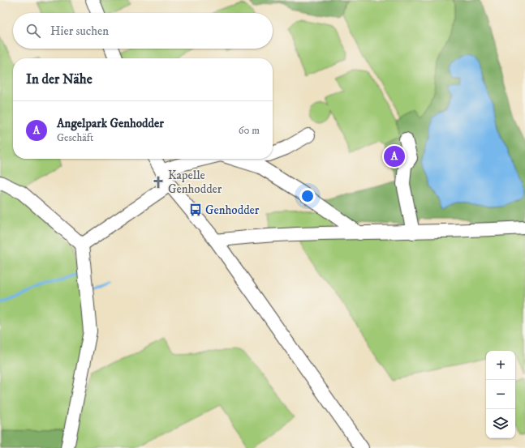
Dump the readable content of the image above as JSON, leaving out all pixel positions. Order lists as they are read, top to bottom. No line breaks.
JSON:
{"places":{"church":["Kapelle Genhodder"],"bus stop":["Genhodder"]},"page":{"search":"Hier suchen","heading":"In der Nähe","list":[{"mark":"A","name":"Angelpark Genhodder","note":"Geschäft","value":"60 m"}],"pins":"A","map_buttons":["+","−"]}}
